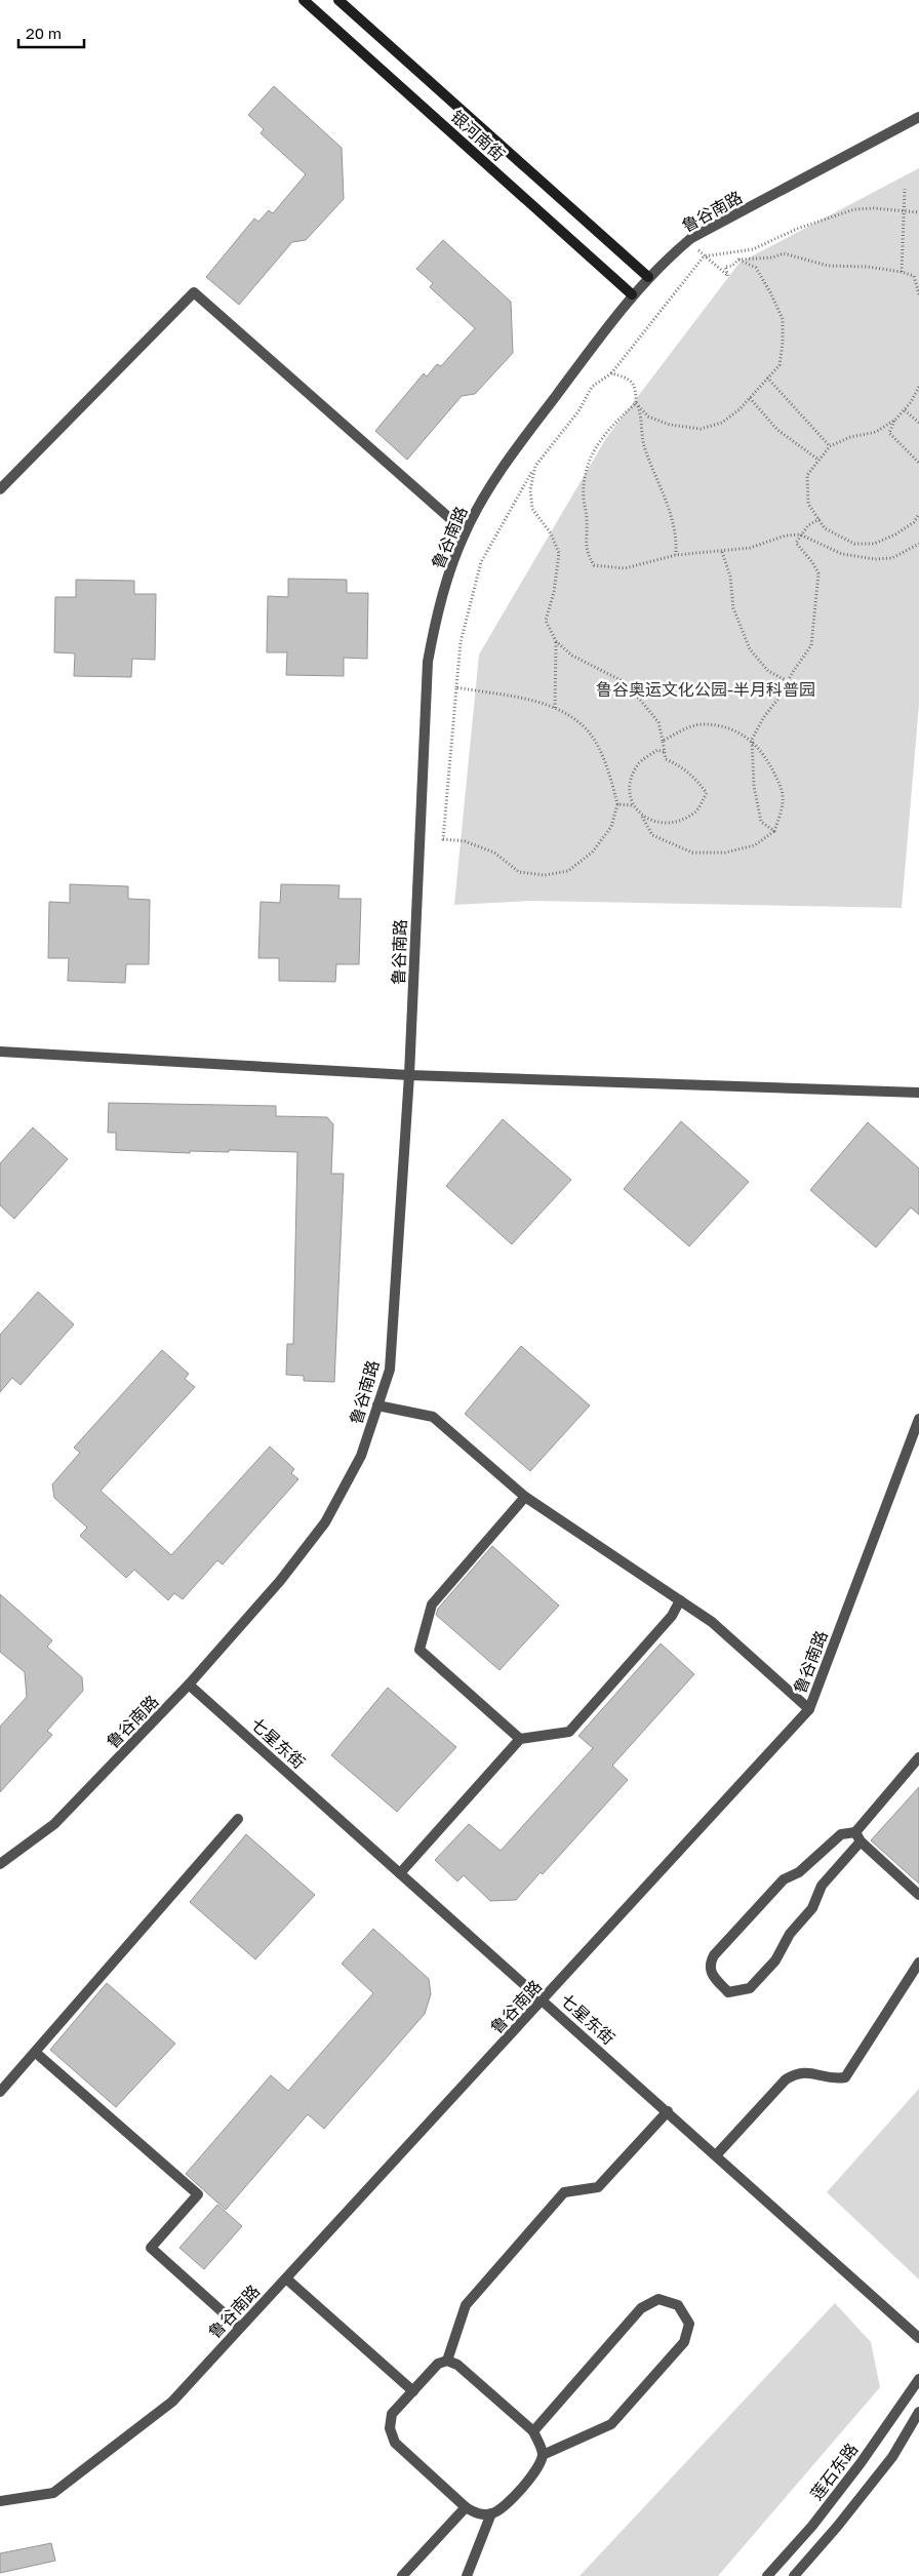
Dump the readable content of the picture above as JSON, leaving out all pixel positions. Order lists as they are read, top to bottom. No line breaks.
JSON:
{"streets":{"main road":["银河南街"],"street":["鲁谷南路","七星东街","莲石东路"]},"crossings":[["银河南街","鲁谷南路"],["鲁谷南路","七星东街"]],"parks":["鲁谷奥运文化公园-半月科普园"],"scale_bar":"20 m"}
